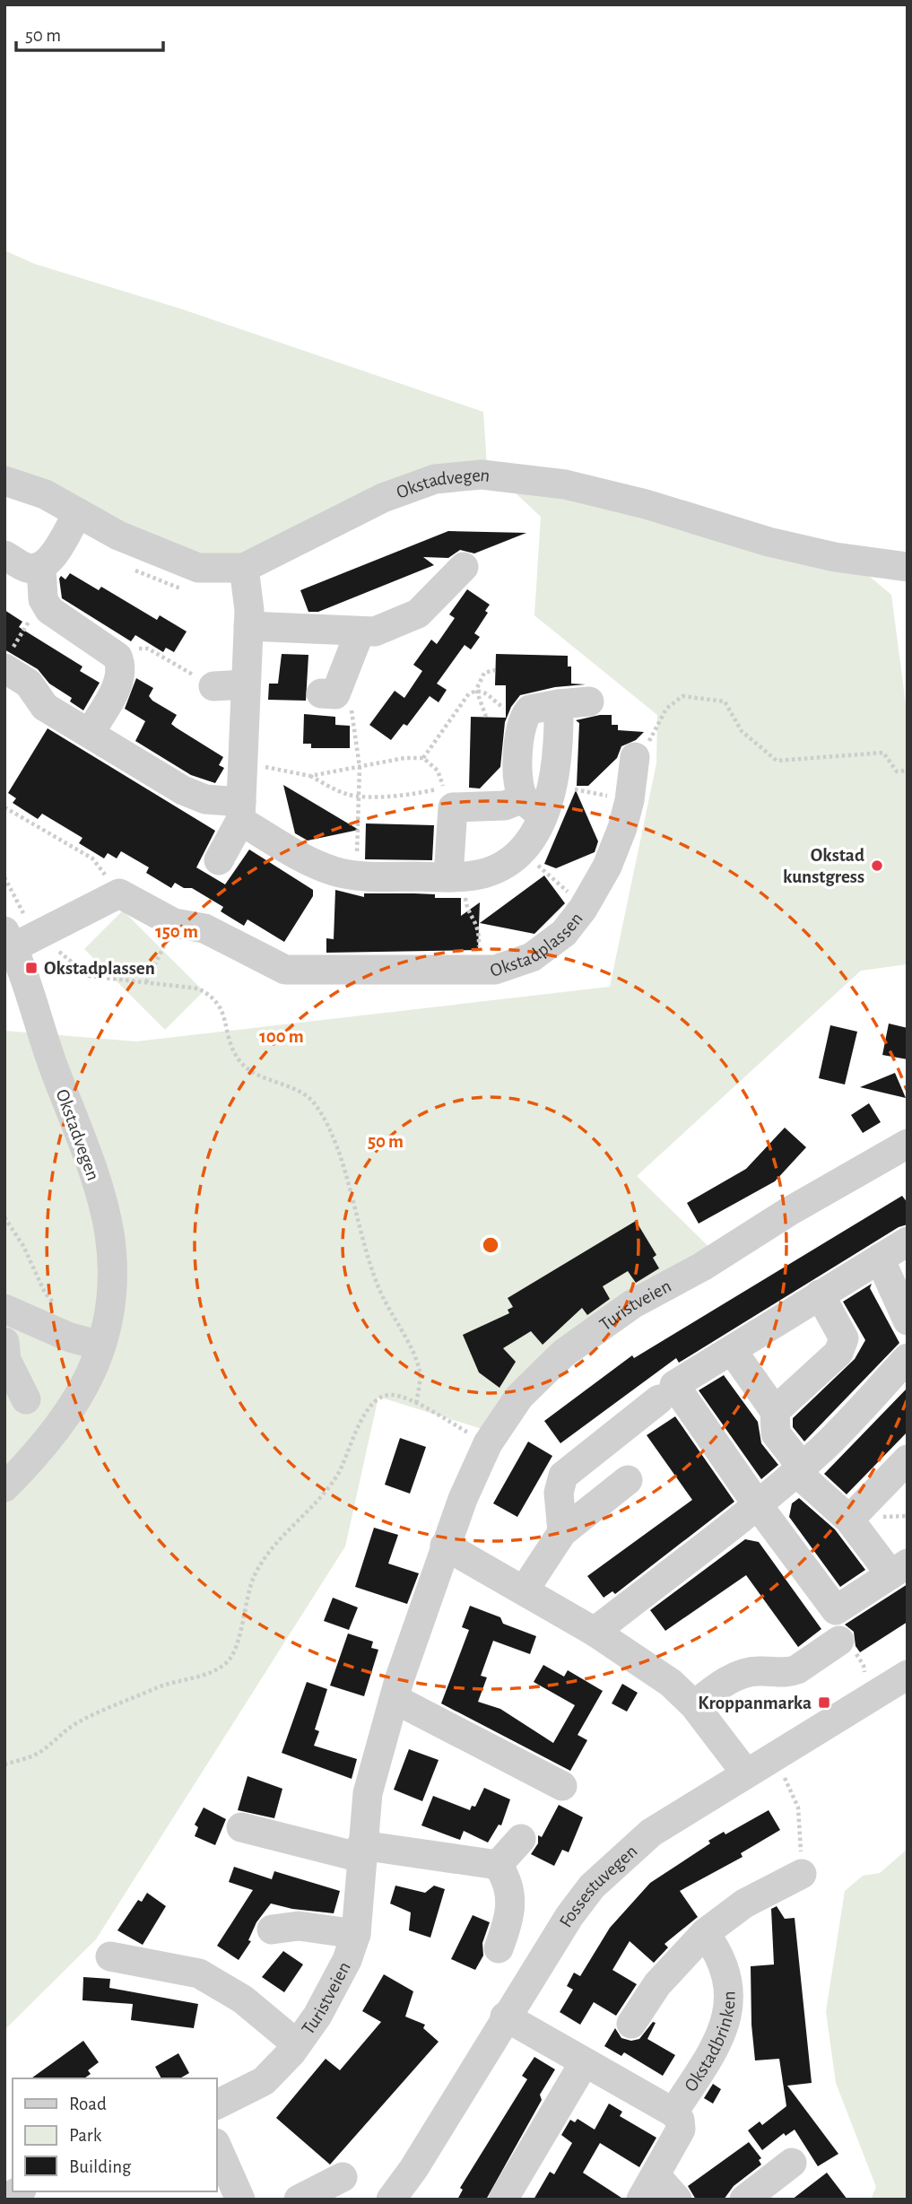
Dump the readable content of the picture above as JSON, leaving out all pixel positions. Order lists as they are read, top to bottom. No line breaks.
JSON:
{"streets":{"street":["Okstadvegen","Okstadplassen","Turistveien","Fossestuvegen","Okstadbrinken"]},"crossings":[["Fossestuvegen","Okstadbrinken"]],"places":{"other":["Okstad kunstgress"],"transit":["Okstadplassen","Kroppanmarka"]},"legend":["Road","Park","Building"],"scale_bar":"50 m","rings":["150 m","100 m","50 m"]}
